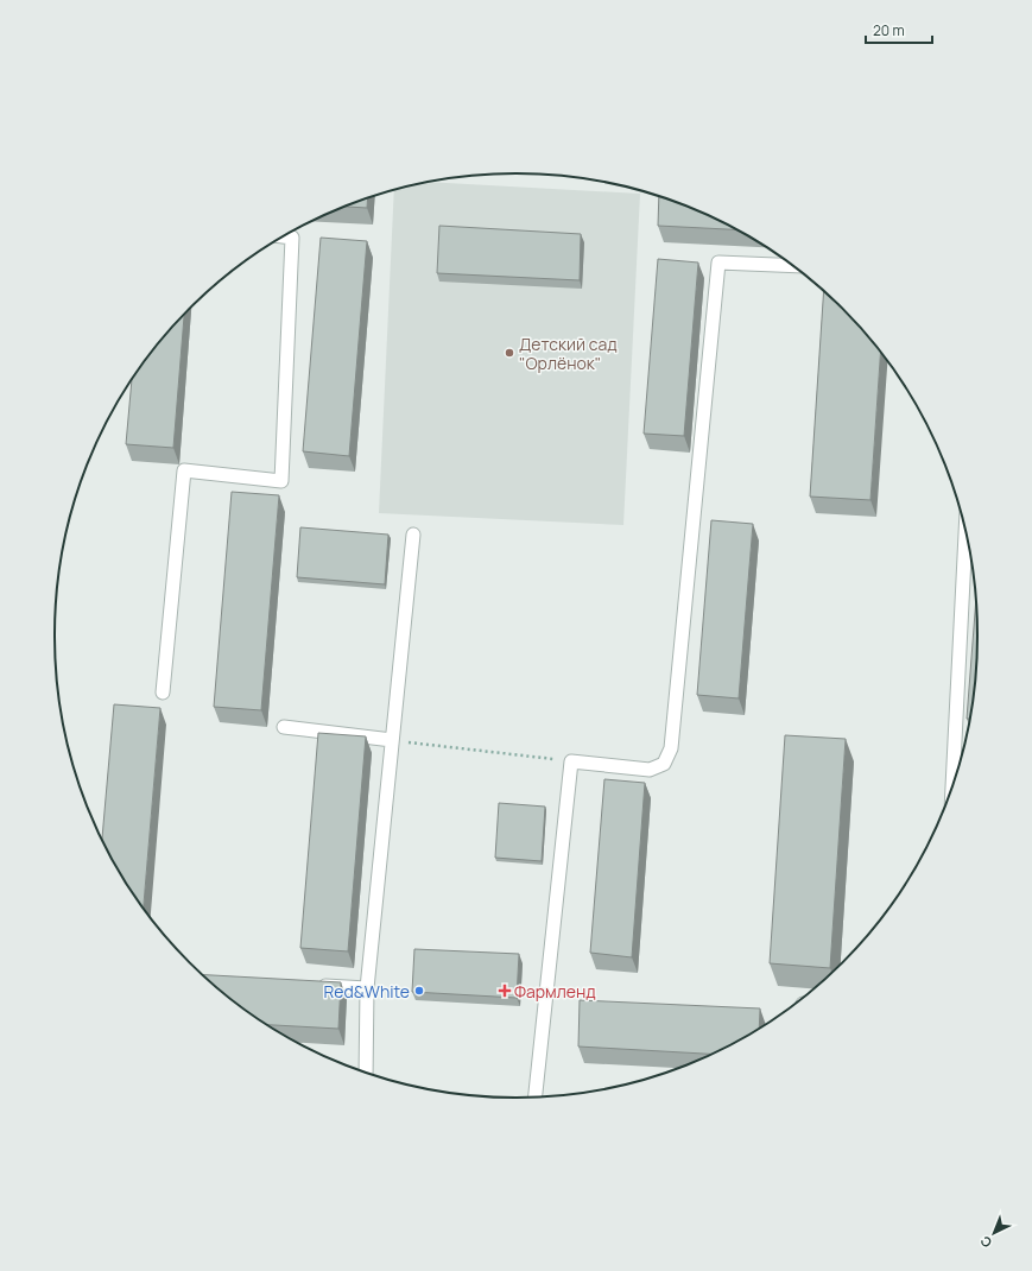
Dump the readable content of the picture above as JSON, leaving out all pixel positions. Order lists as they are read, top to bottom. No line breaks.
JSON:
{"places":{"other":["Детский сад \"Орлёнок\"","Red&White"],"health":["Фармленд"]},"scale_bar":"20 m","north":"bottom left"}
